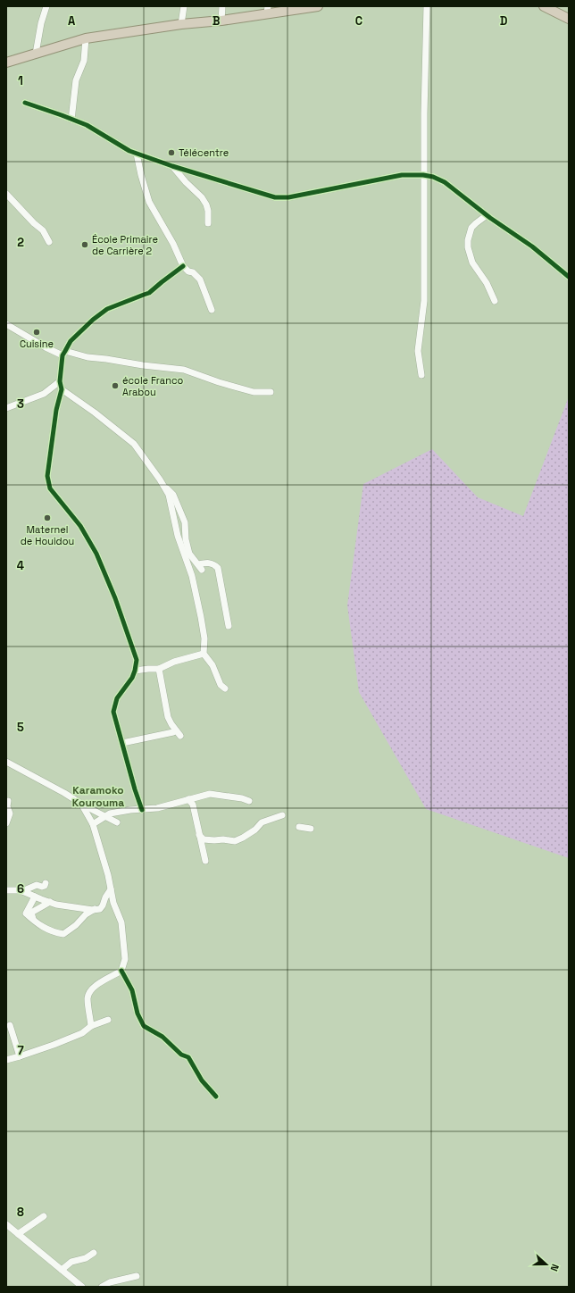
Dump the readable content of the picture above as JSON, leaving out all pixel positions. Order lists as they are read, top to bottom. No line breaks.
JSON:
{"districts":["Karamoko Kourouma"],"places":["Télécentre","École Primaire de Carrière 2","Cuisine","école Franco Arabou","Maternel de Houidou"],"north":"right","grid":{"columns":["A","B","C","D"],"rows":["1","2","3","4","5","6","7","8"]}}
